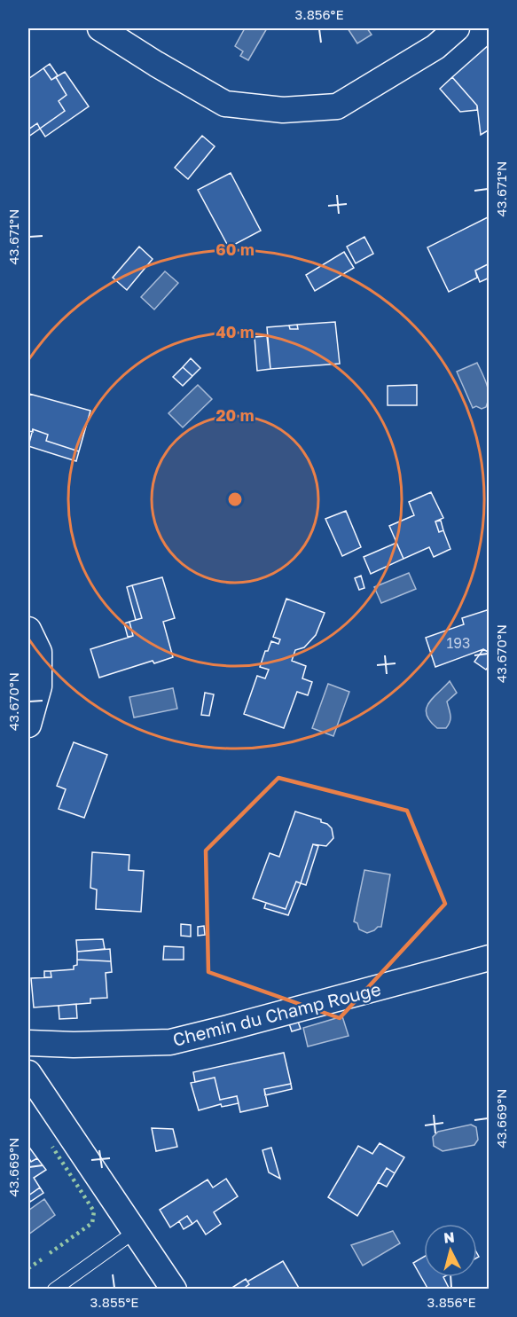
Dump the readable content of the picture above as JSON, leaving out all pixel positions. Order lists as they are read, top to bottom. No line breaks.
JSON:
{"streets":{"street":["Chemin du Champ Rouge"]},"house_numbers":["193"],"north":"top","coordinates":["3.856°E","43.671°N","43.670°N","43.669°N","3.855°E"],"rings":["60 m","40 m","20 m"]}
